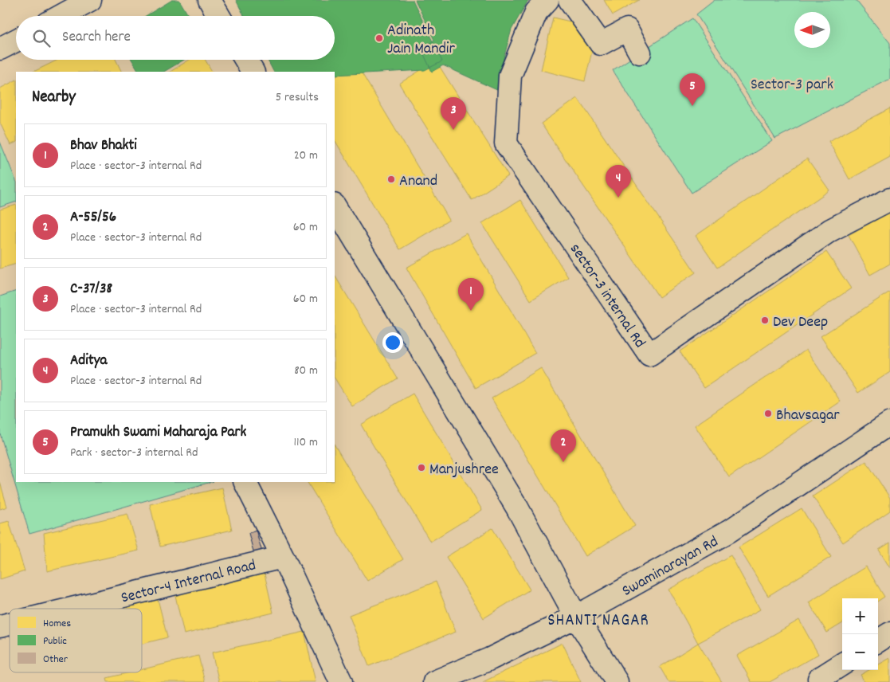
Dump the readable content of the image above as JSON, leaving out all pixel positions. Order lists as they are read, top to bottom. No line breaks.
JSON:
{"streets":{"street":["sector-3 internal Rd","Swaminarayan Rd","Sector-4 Internal Road"]},"districts":["SHANTI NAGAR"],"parks":["Sector-3 park"],"places":["Adinath Jain Mandir","Anand","Dev Deep","Bhavsagar","Manjushree"],"legend":["Homes","Public","Other"],"north":"left","page":{"search":"Search here","heading":["Nearby","5 results"],"pins":["5","3","4","1","2"],"list":[{"mark":"1","name":"Bhav Bhakti","note":"Place · sector-3 internal Rd","value":"20 m"},{"mark":"2","name":"A-55/56","note":"Place · sector-3 internal Rd","value":"60 m"},{"mark":"3","name":"C-37/38","note":"Place · sector-3 internal Rd","value":"60 m"},{"mark":"4","name":"Aditya","note":"Place · sector-3 internal Rd","value":"80 m"},{"mark":"5","name":"Pramukh Swami Maharaja Park","note":"Park · sector-3 internal Rd","value":"110 m"}],"map_buttons":["+","−"]}}
